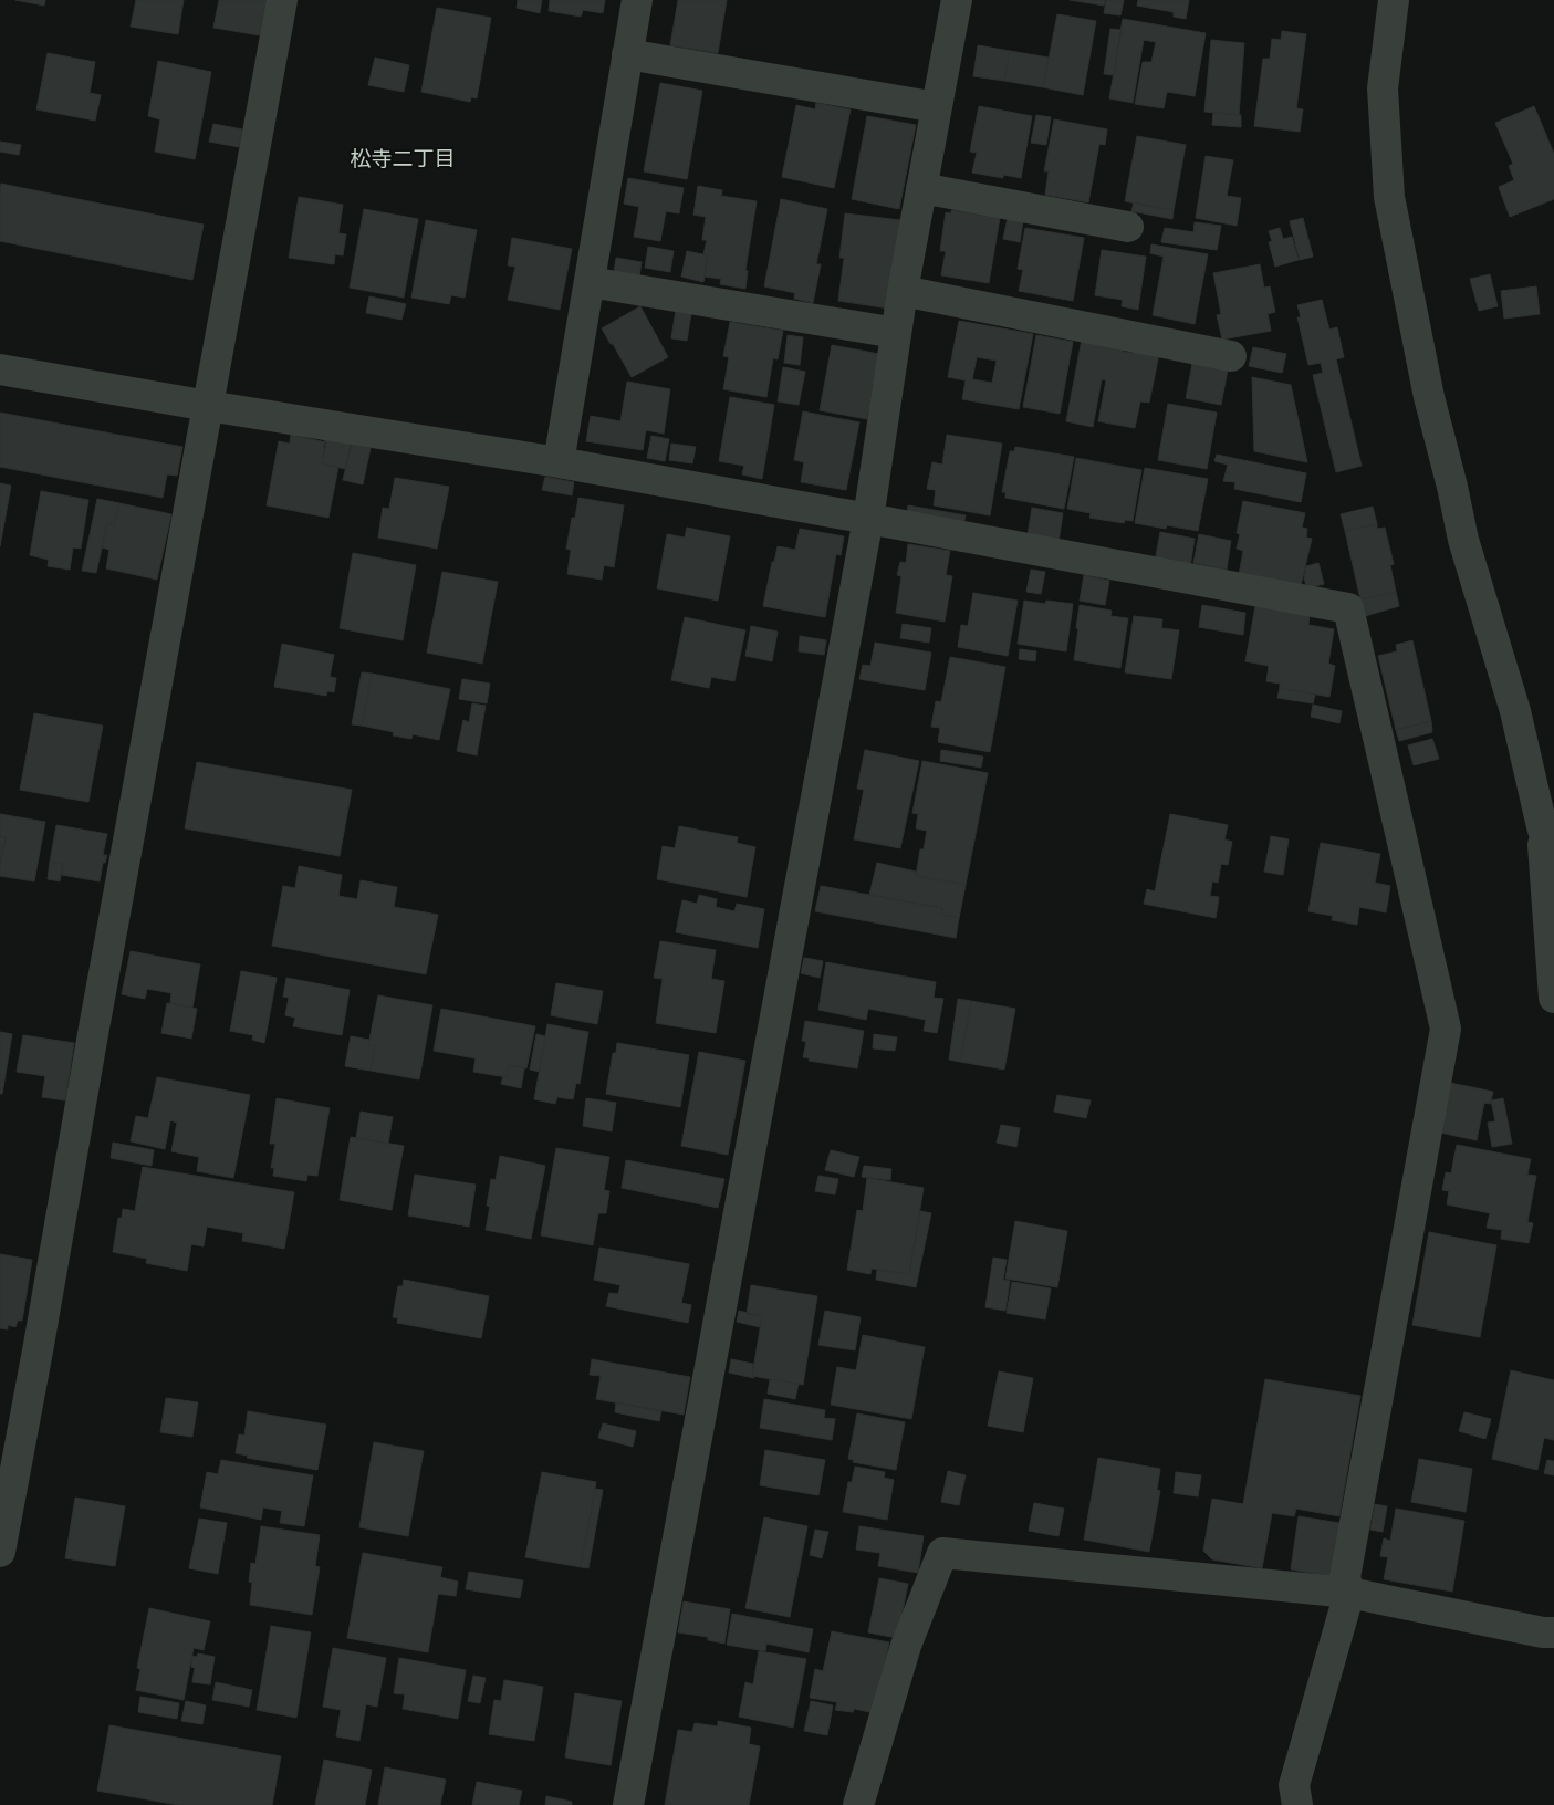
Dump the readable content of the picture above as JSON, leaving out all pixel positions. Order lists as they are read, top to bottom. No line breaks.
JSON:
{"districts":["松寺二丁目"]}
